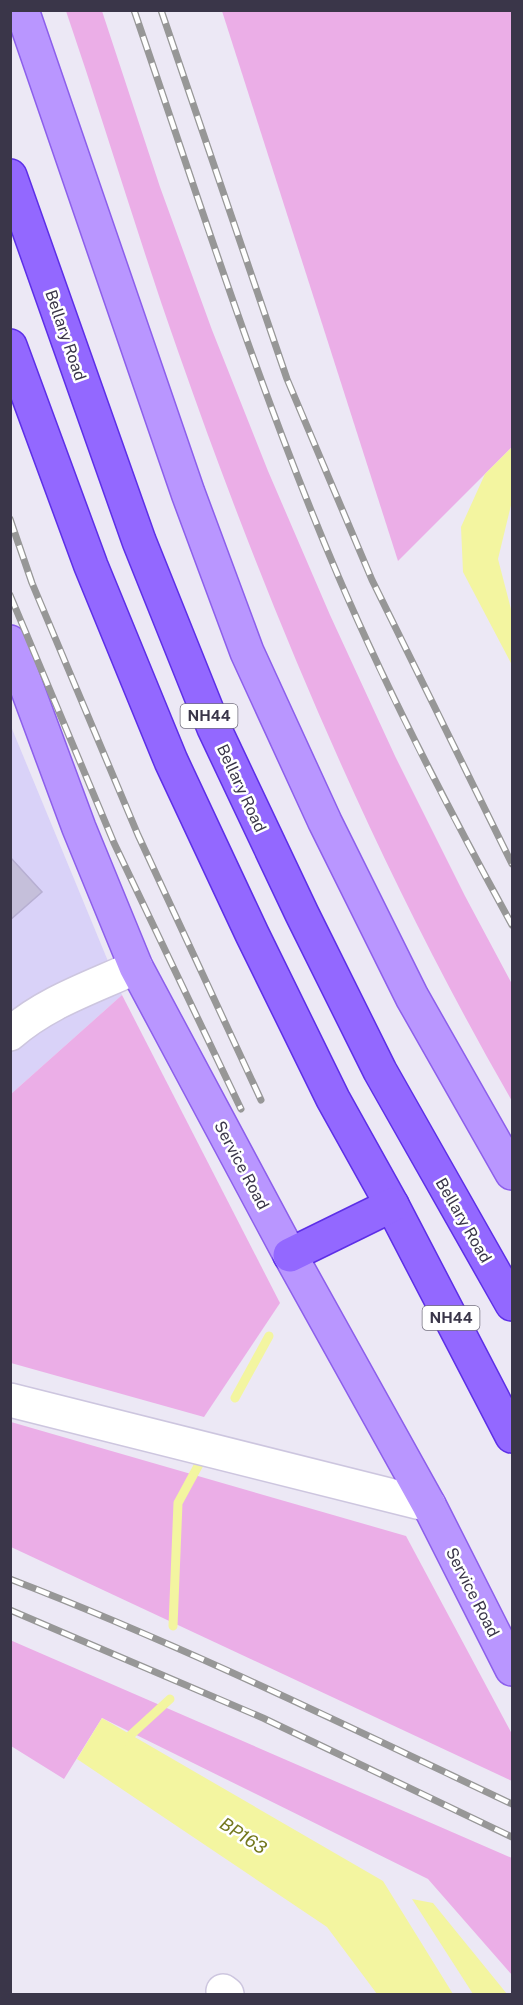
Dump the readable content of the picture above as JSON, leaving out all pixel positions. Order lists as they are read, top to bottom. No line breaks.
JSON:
{"streets":{"highway":["Bellary Road","NH44"],"main road":["Service Road"]},"water":["BP163"]}
